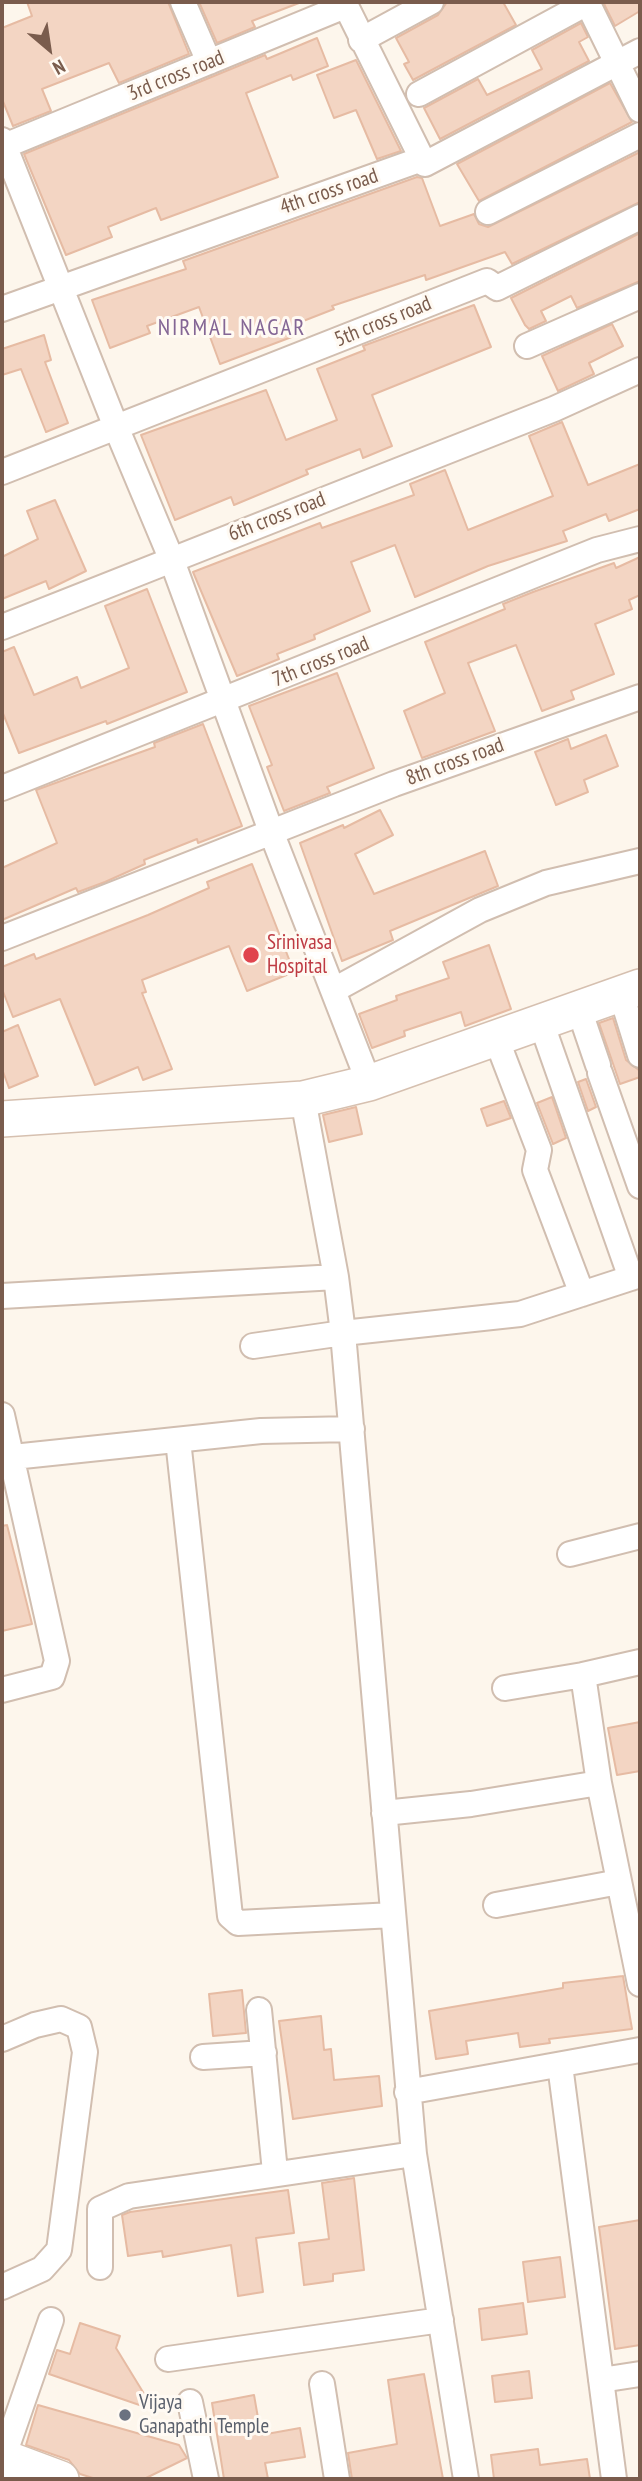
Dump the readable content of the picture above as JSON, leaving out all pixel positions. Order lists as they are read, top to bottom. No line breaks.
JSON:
{"streets":{"street":["3rd cross road","4th cross road","5th cross road","6th cross road","7th cross road","8th cross road"]},"districts":["NIRMAL NAGAR"],"places":["Srinivasa Hospital","Vijaya Ganapathi Temple"],"north":"bottom right"}
